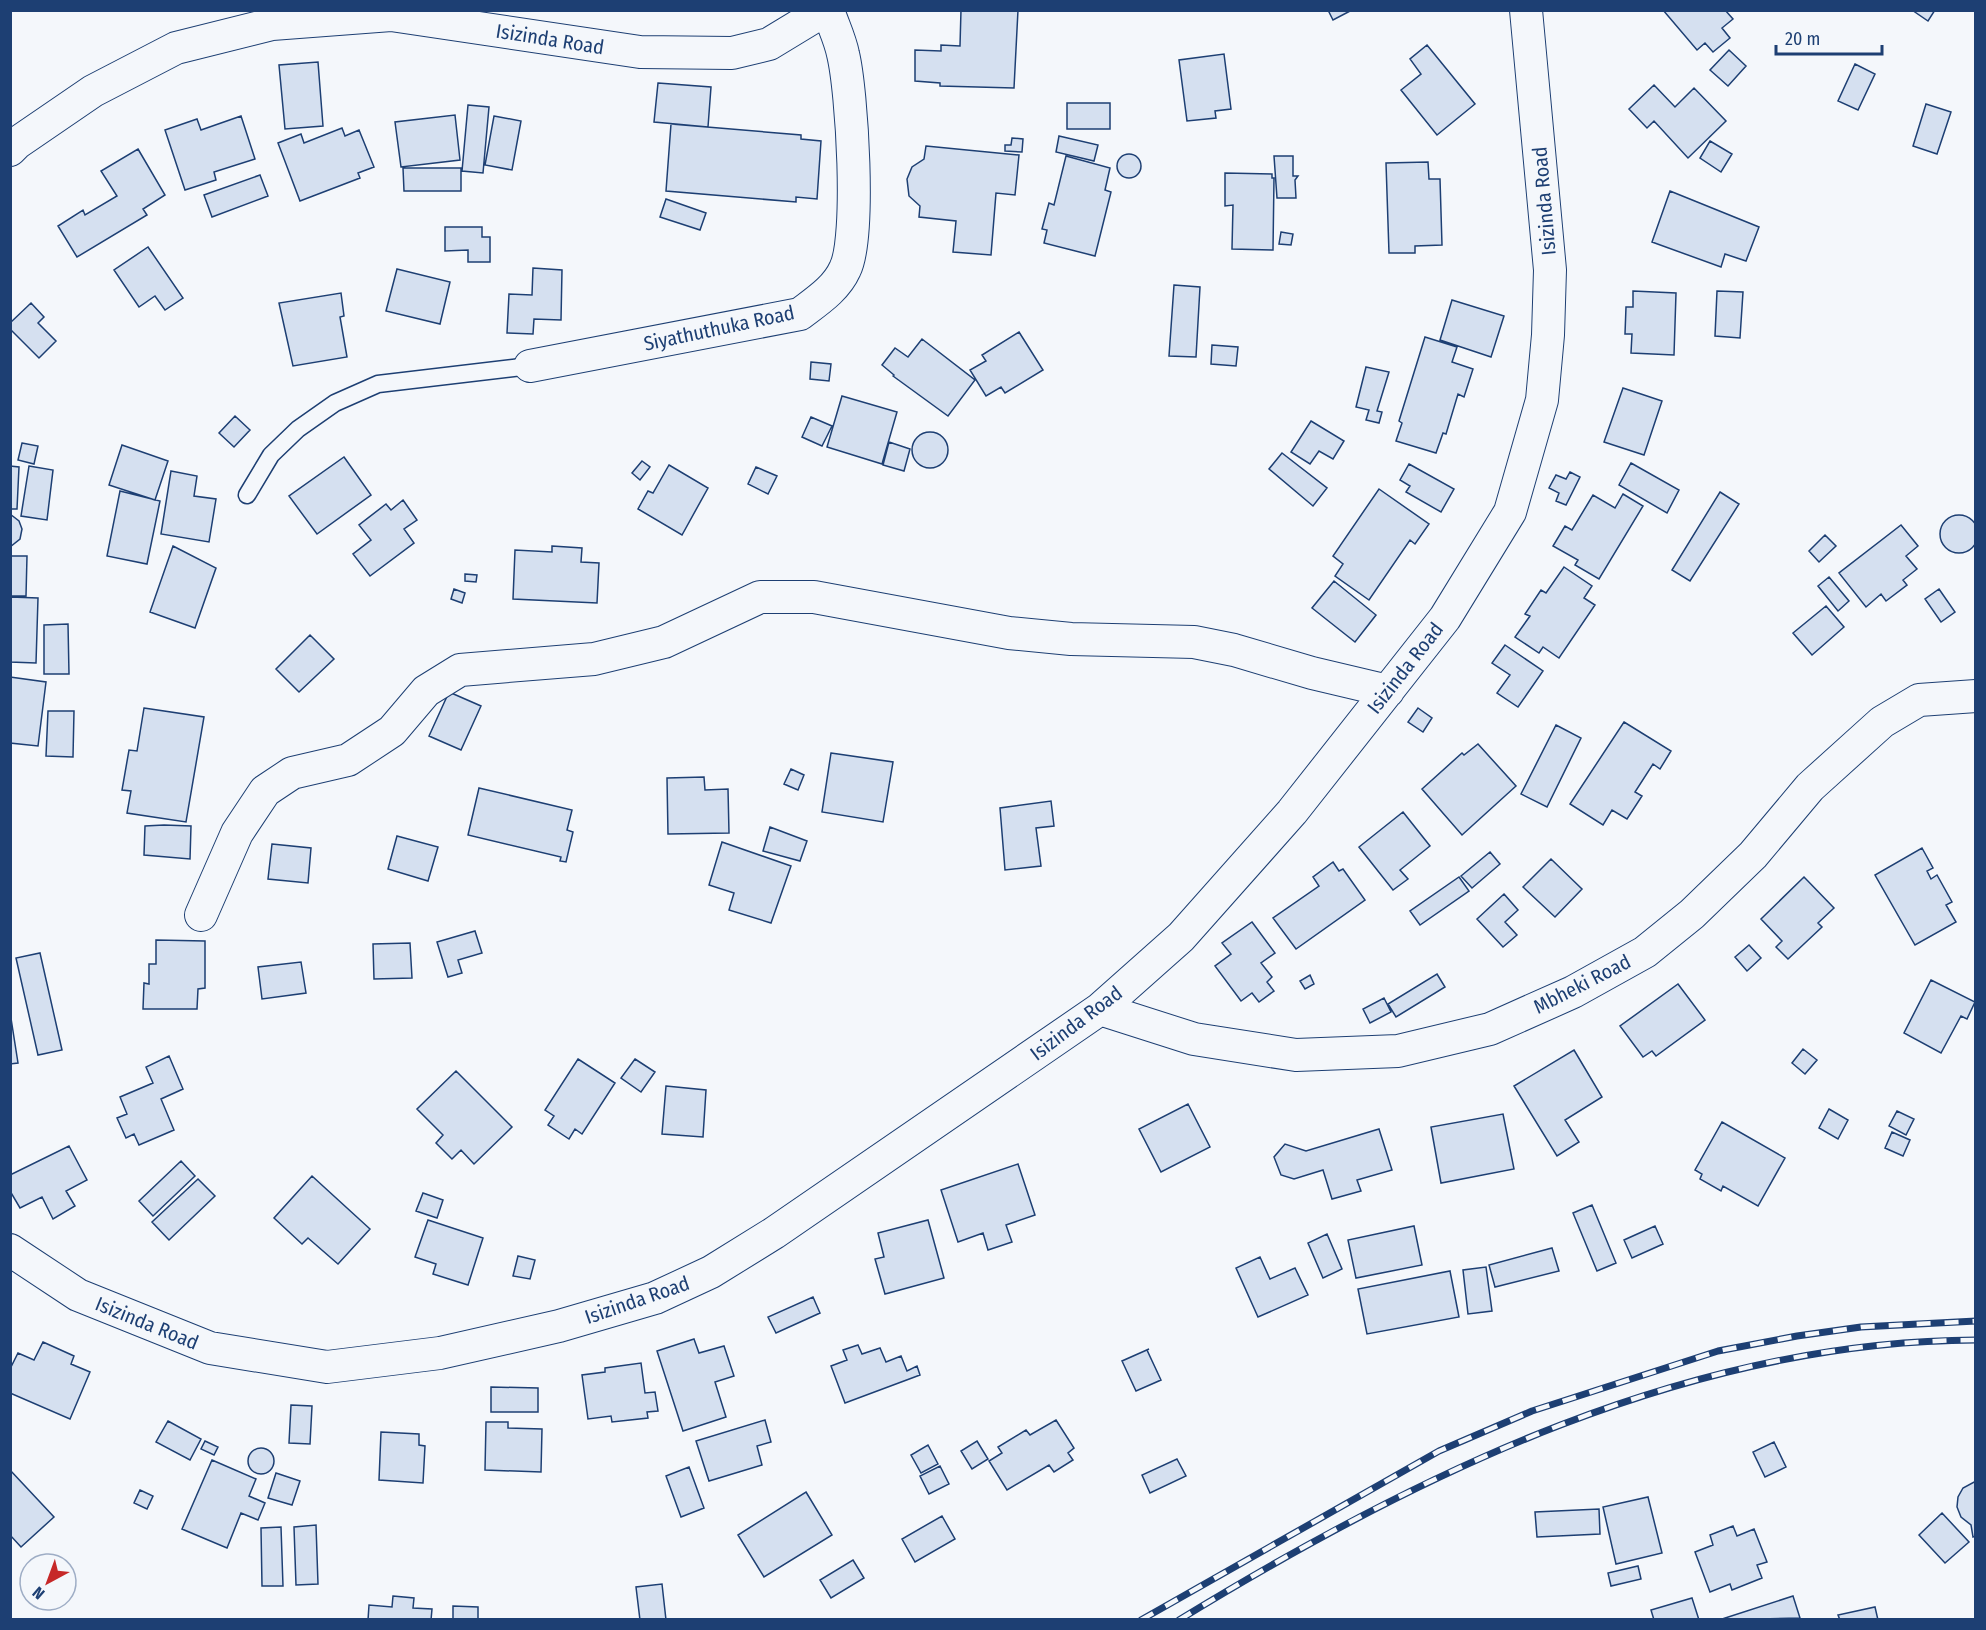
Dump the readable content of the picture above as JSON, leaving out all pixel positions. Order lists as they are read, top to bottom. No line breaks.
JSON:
{"streets":{"street":["Isizinda Road","Siyathuthuka Road","Mbheki Road"]},"crossings":[["Isizinda Road","Siyathuthuka Road"],["Isizinda Road","Mbheki Road"]],"scale_bar":"20 m","north":"bottom left"}
